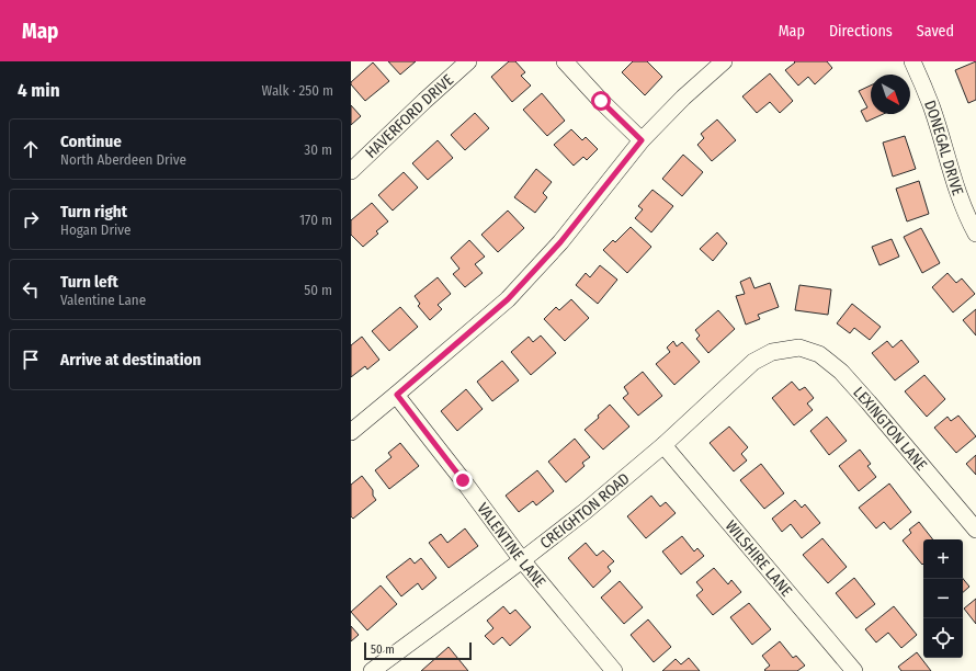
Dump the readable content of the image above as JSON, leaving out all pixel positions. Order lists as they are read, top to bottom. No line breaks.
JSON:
{"streets":{"street":["HAVERFORD DRIVE","DONEGAL DRIVE","LEXINGTON LANE","CREIGHTON ROAD","VALENTINE LANE","WILSHIRE LANE"]},"crossings":[["LEXINGTON LANE","CREIGHTON ROAD"],["CREIGHTON ROAD","VALENTINE LANE"],["CREIGHTON ROAD","WILSHIRE LANE"]],"scale_bar":"50 m","north":"bottom right","page":{"header":"Map","nav":["Map","Directions","Saved"],"heading":["4 min","Walk · 250 m"],"list":[["Continue","North Aberdeen Drive","30 m"],["Turn right","Hogan Drive","170 m"],["Turn left","Valentine Lane","50 m"],"Arrive at destination"],"map_buttons":["+","−"],"scale":"50 m"}}
